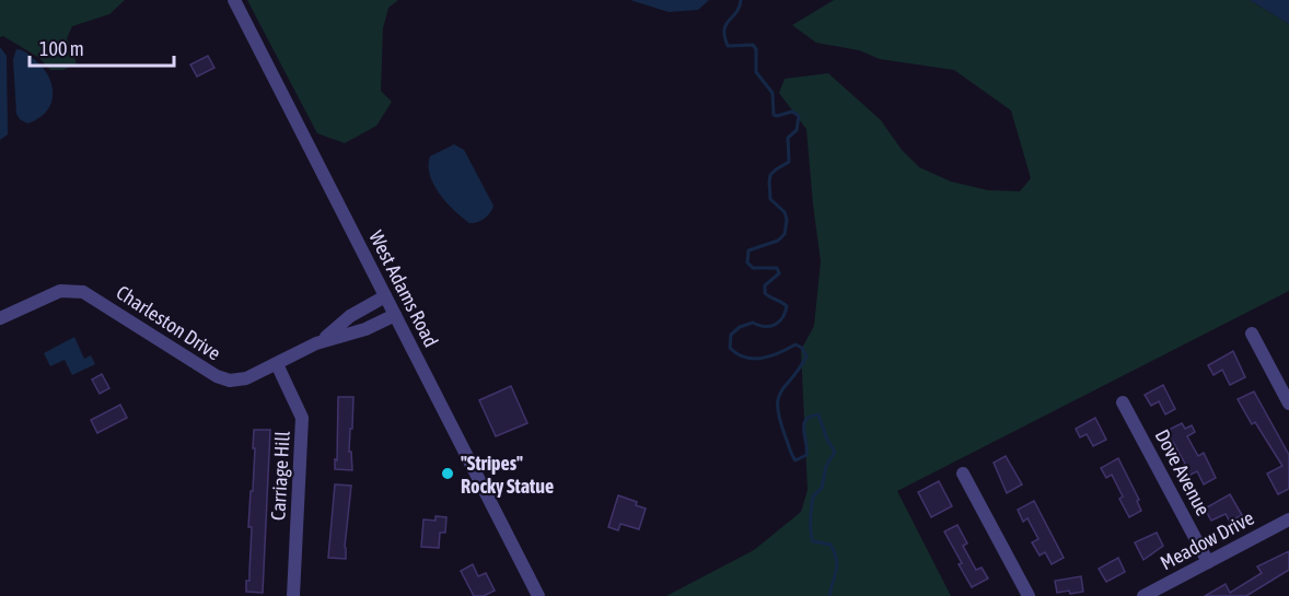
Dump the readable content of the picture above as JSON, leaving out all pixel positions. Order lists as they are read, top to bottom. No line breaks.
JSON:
{"streets":{"street":["West Adams Road","Charleston Drive","Dove Avenue","Carriage Hill","Meadow Drive"]},"crossings":[["West Adams Road","Charleston Drive"],["Charleston Drive","Carriage Hill"],["Dove Avenue","Meadow Drive"]],"places":["\"Stripes\" Rocky Statue"],"scale_bar":"100 m"}
